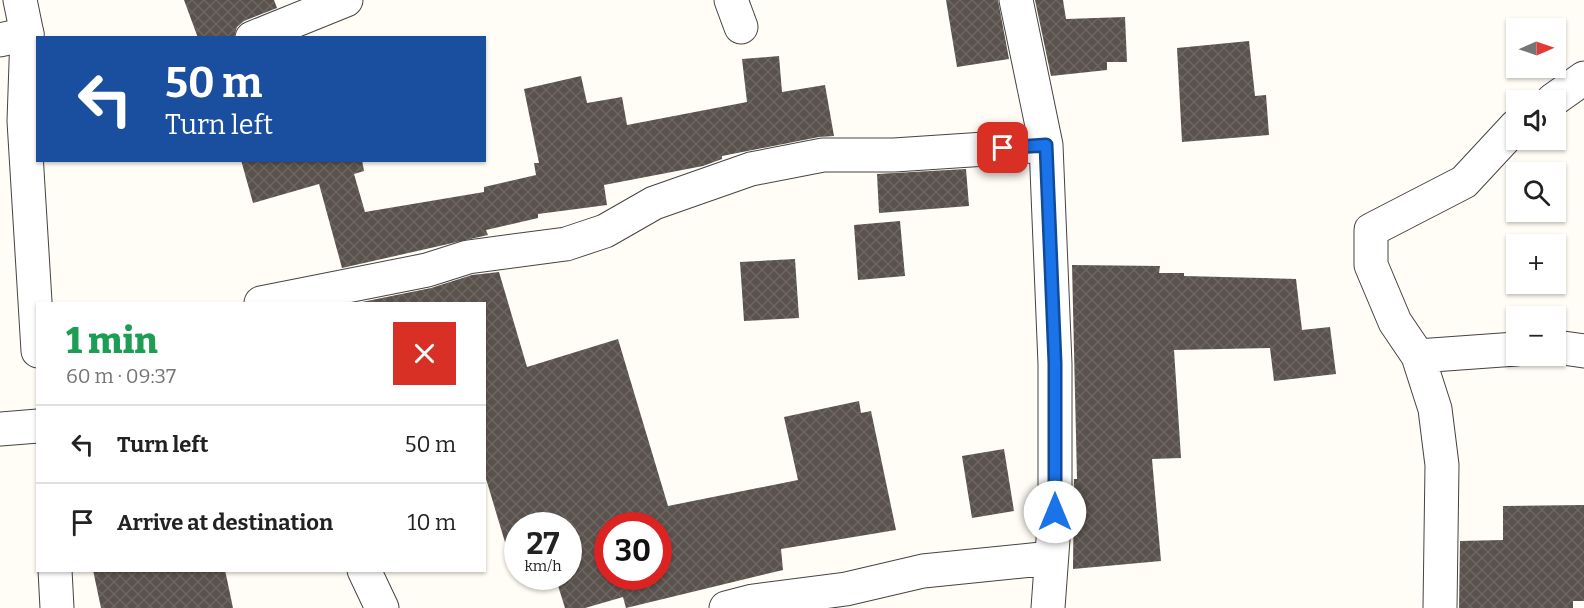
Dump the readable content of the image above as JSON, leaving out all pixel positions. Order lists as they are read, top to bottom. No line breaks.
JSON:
{"north":"right","page":{"map_buttons":["+","−"],"turn":["50 m","Turn left"],"heading":["1 min","60 m · 09:37"],"list":[{"name":"Turn left","value":"50 m"},{"name":"Arrive at destination","value":"10 m"}],"speed":"27 km/h","limit":"30"}}
